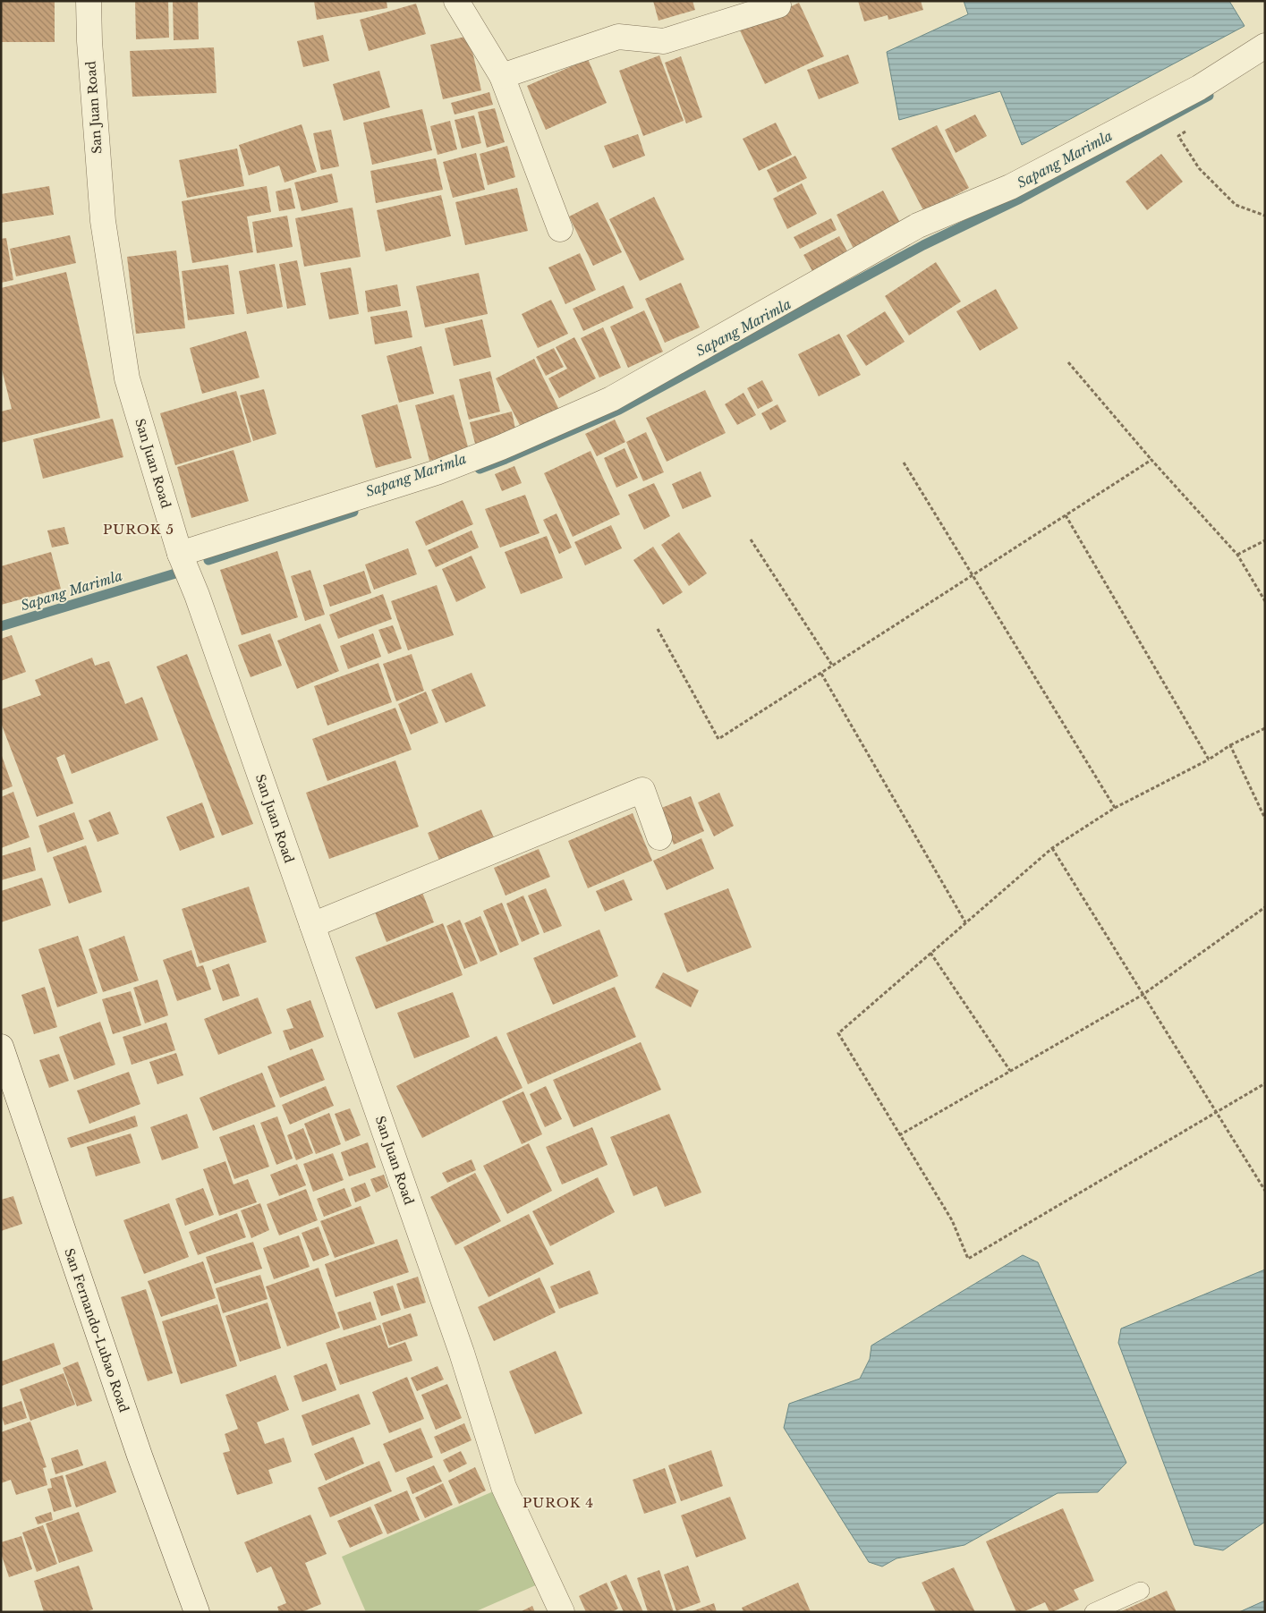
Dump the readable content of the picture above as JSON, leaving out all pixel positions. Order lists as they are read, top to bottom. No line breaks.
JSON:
{"streets":{"street":["San Juan Road","San Fernando-Lubao Road"]},"districts":["PUROK 5","PUROK 4"],"water":["Sapang Marimla"]}
